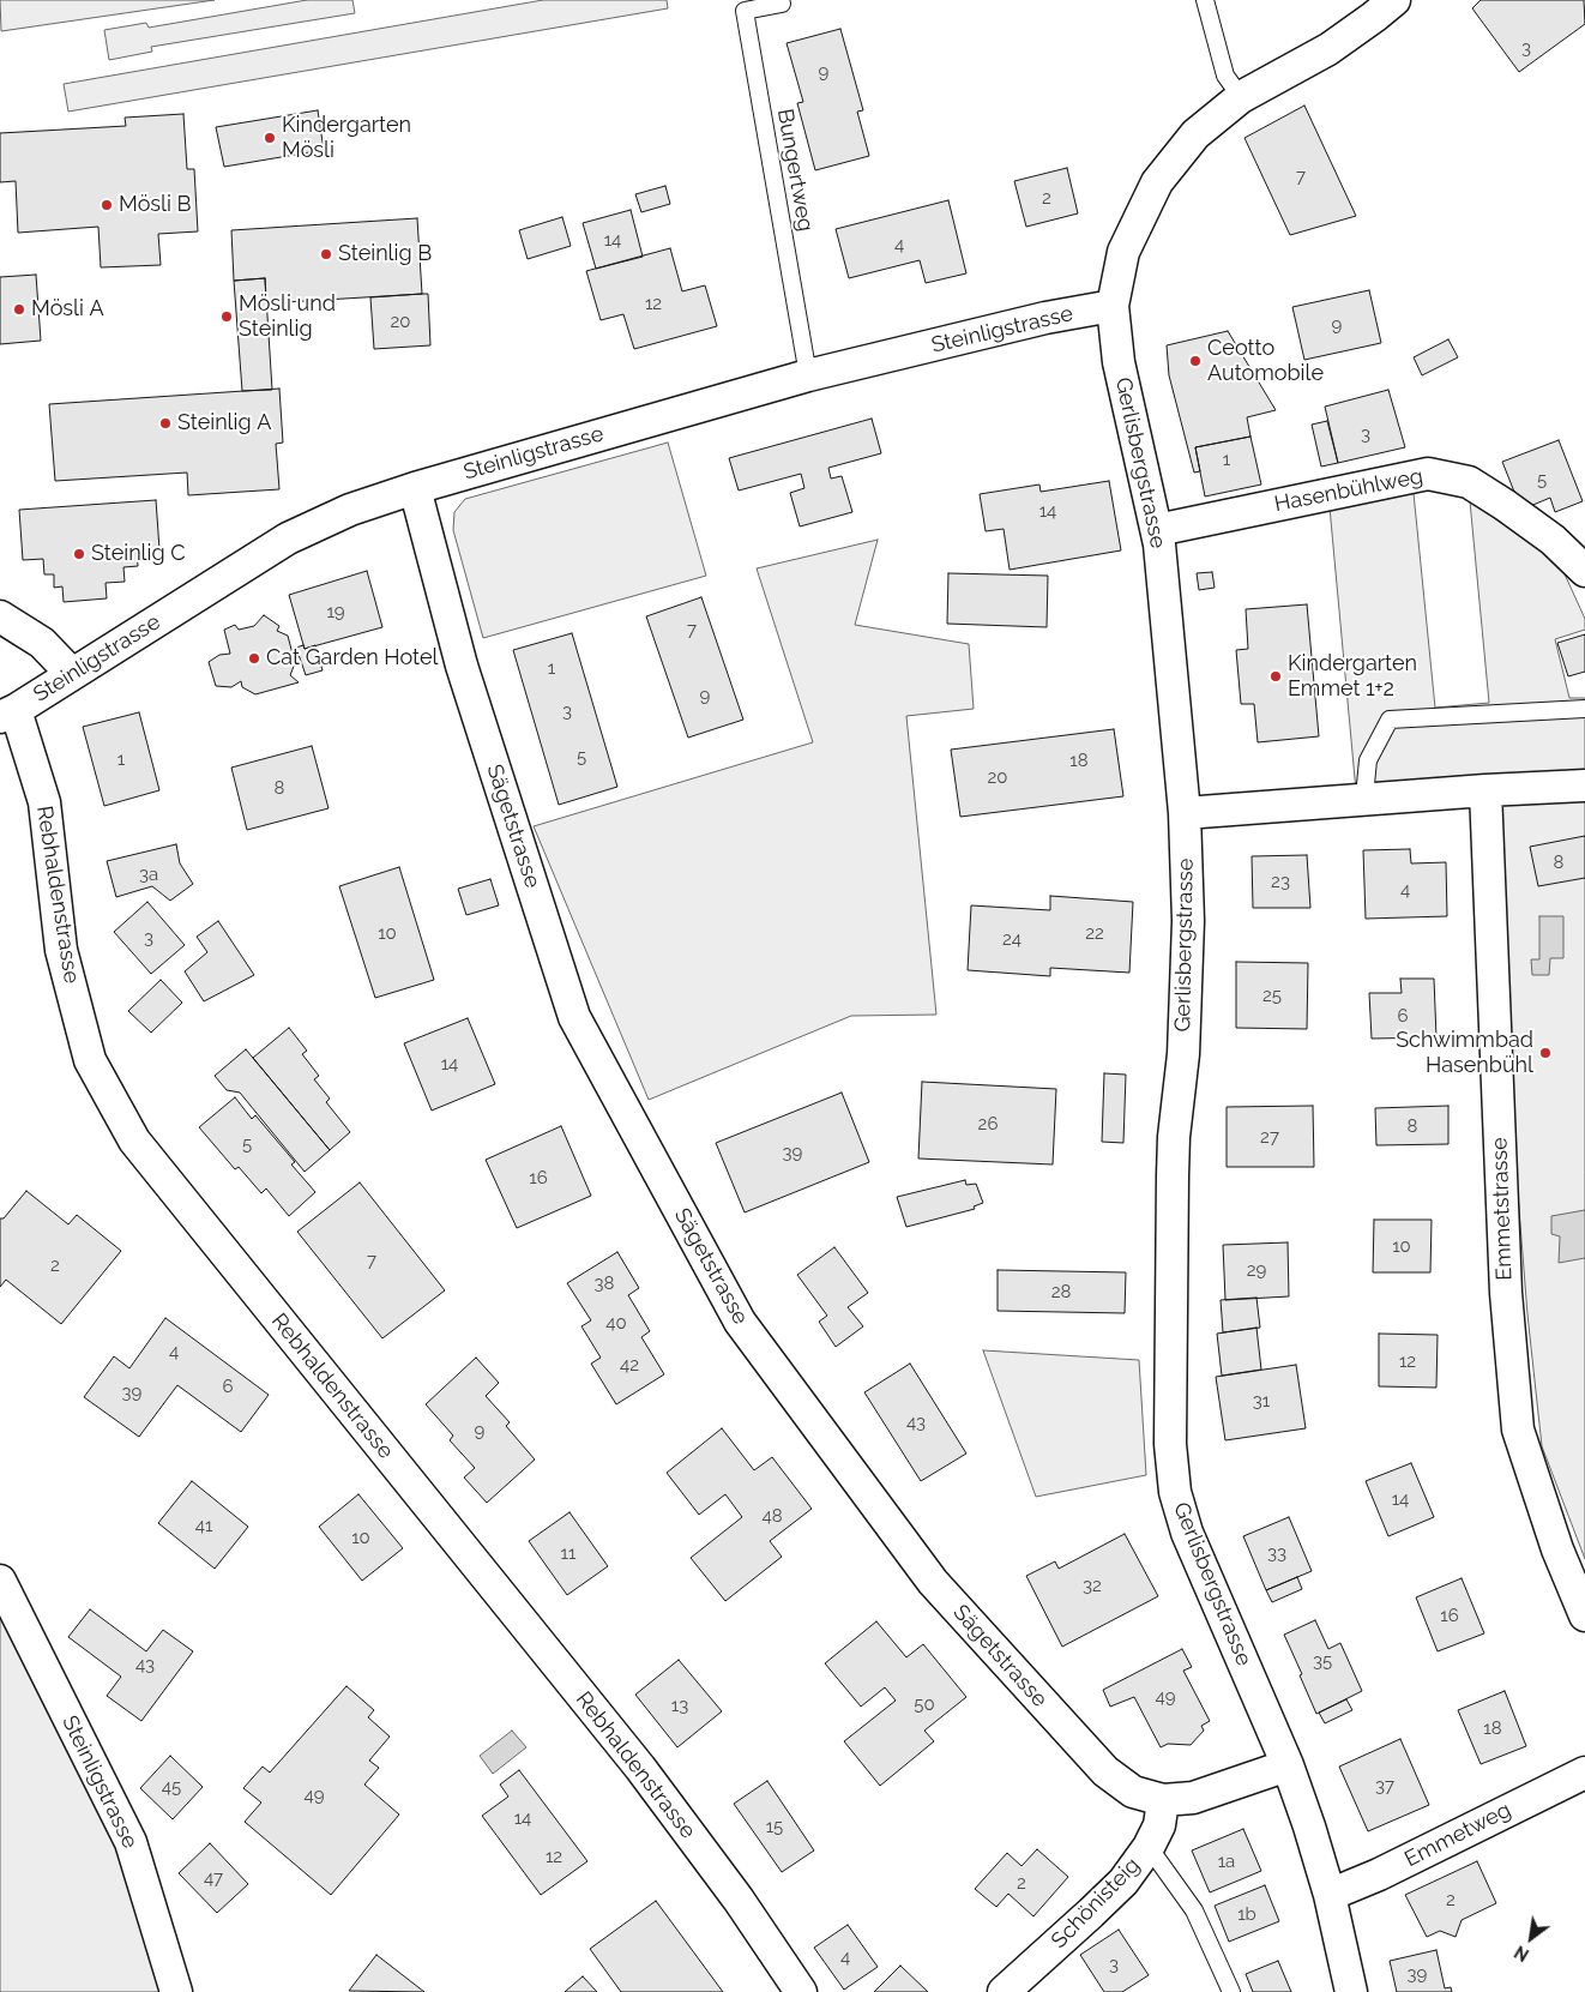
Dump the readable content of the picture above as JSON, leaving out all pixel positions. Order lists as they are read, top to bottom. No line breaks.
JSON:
{"streets":{"street":["Steinligstrasse","Gerlisbergstrasse","Hasenbühlweg","Sägetstrasse","Rebhaldenstrasse","Emmetstrasse","Emmetweg","Schönisteig"],"lane":["Bungertweg"]},"crossings":[["Bungertweg","Steinligstrasse"],["Steinligstrasse","Gerlisbergstrasse"],["Steinligstrasse","Sägetstrasse"],["Steinligstrasse","Rebhaldenstrasse"],["Gerlisbergstrasse","Hasenbühlweg"],["Gerlisbergstrasse","Sägetstrasse"],["Gerlisbergstrasse","Emmetweg"],["Sägetstrasse","Schönisteig"]],"places":["Kindergarten Mösli","Mösli B","Steinlig B","Mösli A","Mösli und Steinlig","Ceotto Automobile","Steinlig A","Steinlig C","Cat Garden Hotel","Kindergarten Emmet 1+2","Schwimmbad Hasenbühl"],"house_numbers":["3","9","7","2","14","4","12","20","9","3","1","5","14","19","7","1","9","3","5","1","18","20","8","8","3a","23","4","10","22","3","24","25","6","14","26","8","27","5","39","16","10","7","2","29","38","28","40","4","12","42","6","39","31","43","9","14","48","41","10","11","33","32","16","35","43","49","50","13","18","37","45","49","14","15","12","1a","47","2","2","1b","4","3","39"],"north":"bottom left"}
